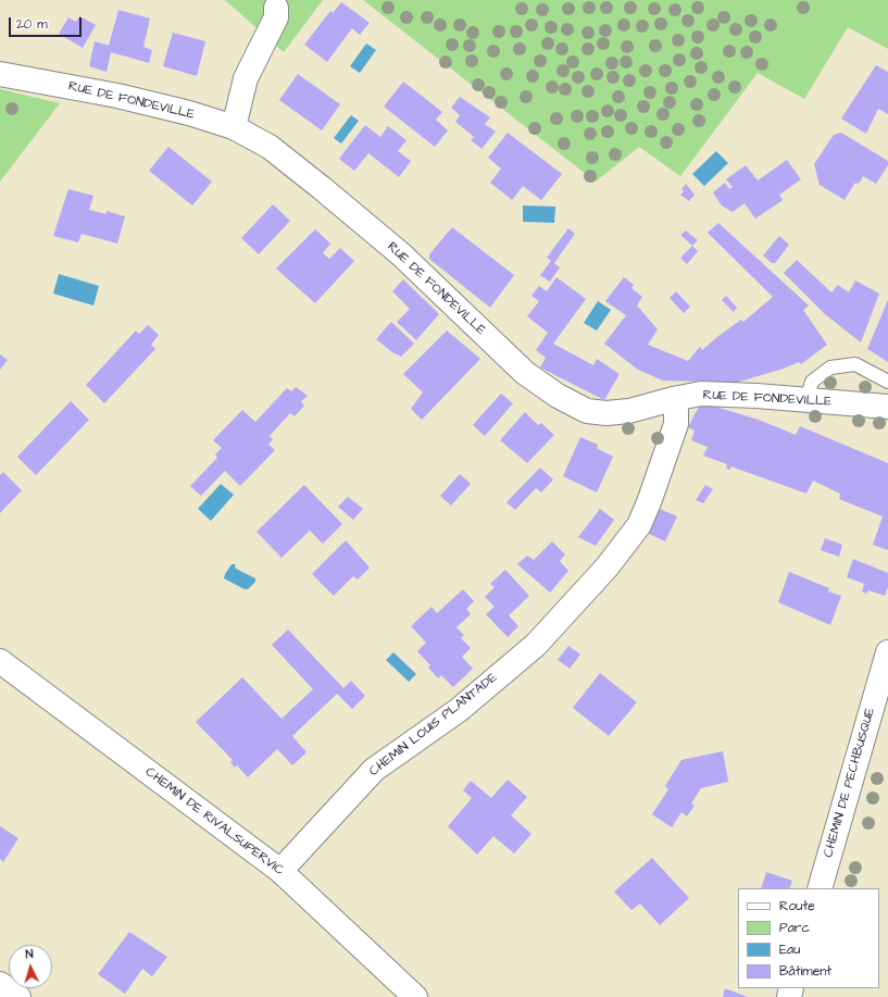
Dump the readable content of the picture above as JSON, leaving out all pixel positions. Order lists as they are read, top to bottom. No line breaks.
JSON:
{"streets":{"street":["RUE DE FONDEVILLE","CHEMIN LOUIS PLANTADE","CHEMIN DE PECHBUSQUE","CHEMIN DE RIVALSUPERVIC"]},"crossings":[["RUE DE FONDEVILLE","CHEMIN LOUIS PLANTADE"],["CHEMIN LOUIS PLANTADE","CHEMIN DE RIVALSUPERVIC"]],"legend":["Route","Parc","Eau","Bâtiment"],"scale_bar":"20 m","north":"top"}
